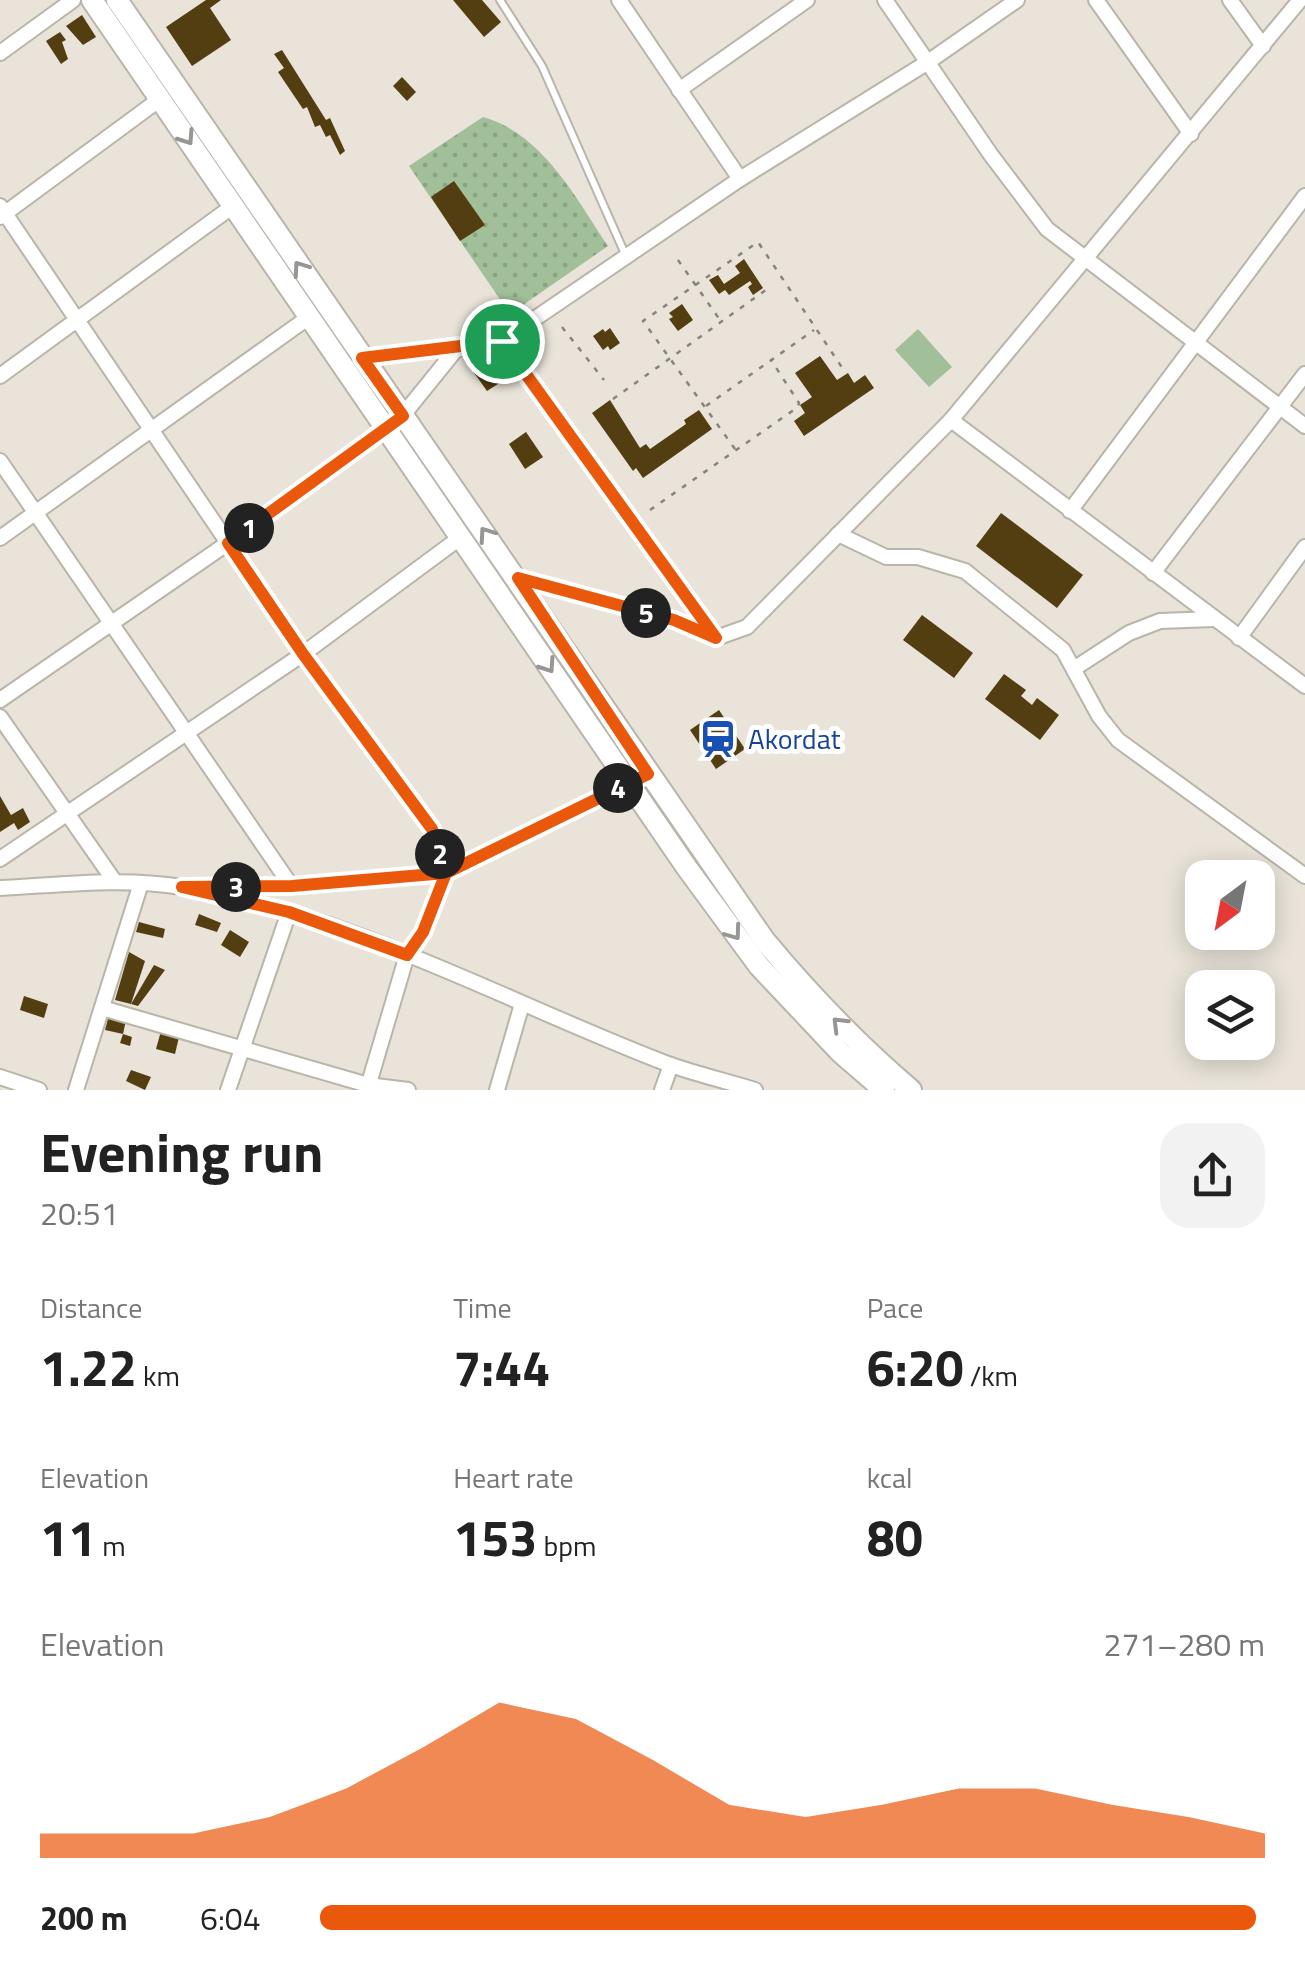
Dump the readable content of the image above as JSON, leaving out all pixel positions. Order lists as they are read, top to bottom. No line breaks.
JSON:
{"places":{"station":["Akordat"]},"north":"bottom left","page":{"pins":["1","5","4","2","3"],"heading":["Evening run","20:51"],"stats":[["Distance","1.22 km"],["Time","7:44"],["Pace","6:20 /km"],["Elevation","11 m"],["Heart rate","153 bpm"],["kcal","80"]],"chart":["Elevation","271–280 m"],"list":[{"name":"200 m","note":"6:04"}]}}
